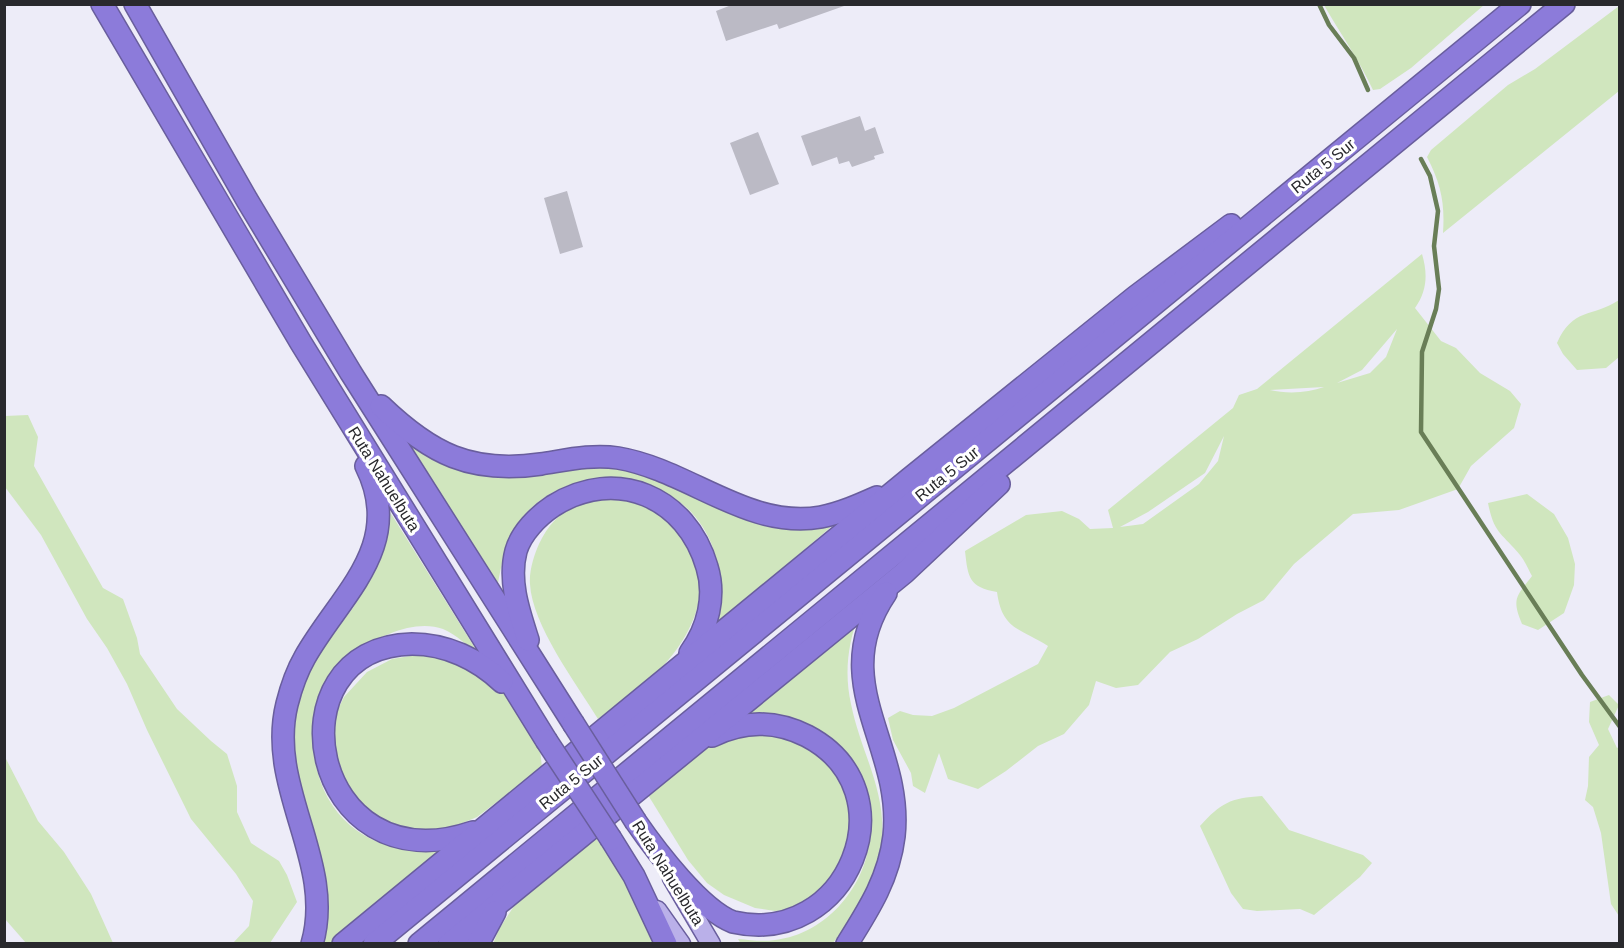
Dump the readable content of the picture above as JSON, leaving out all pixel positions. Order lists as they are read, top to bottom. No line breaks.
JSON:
{"streets":{"highway":["Ruta 5 Sur","Ruta Nahuelbuta"]}}
